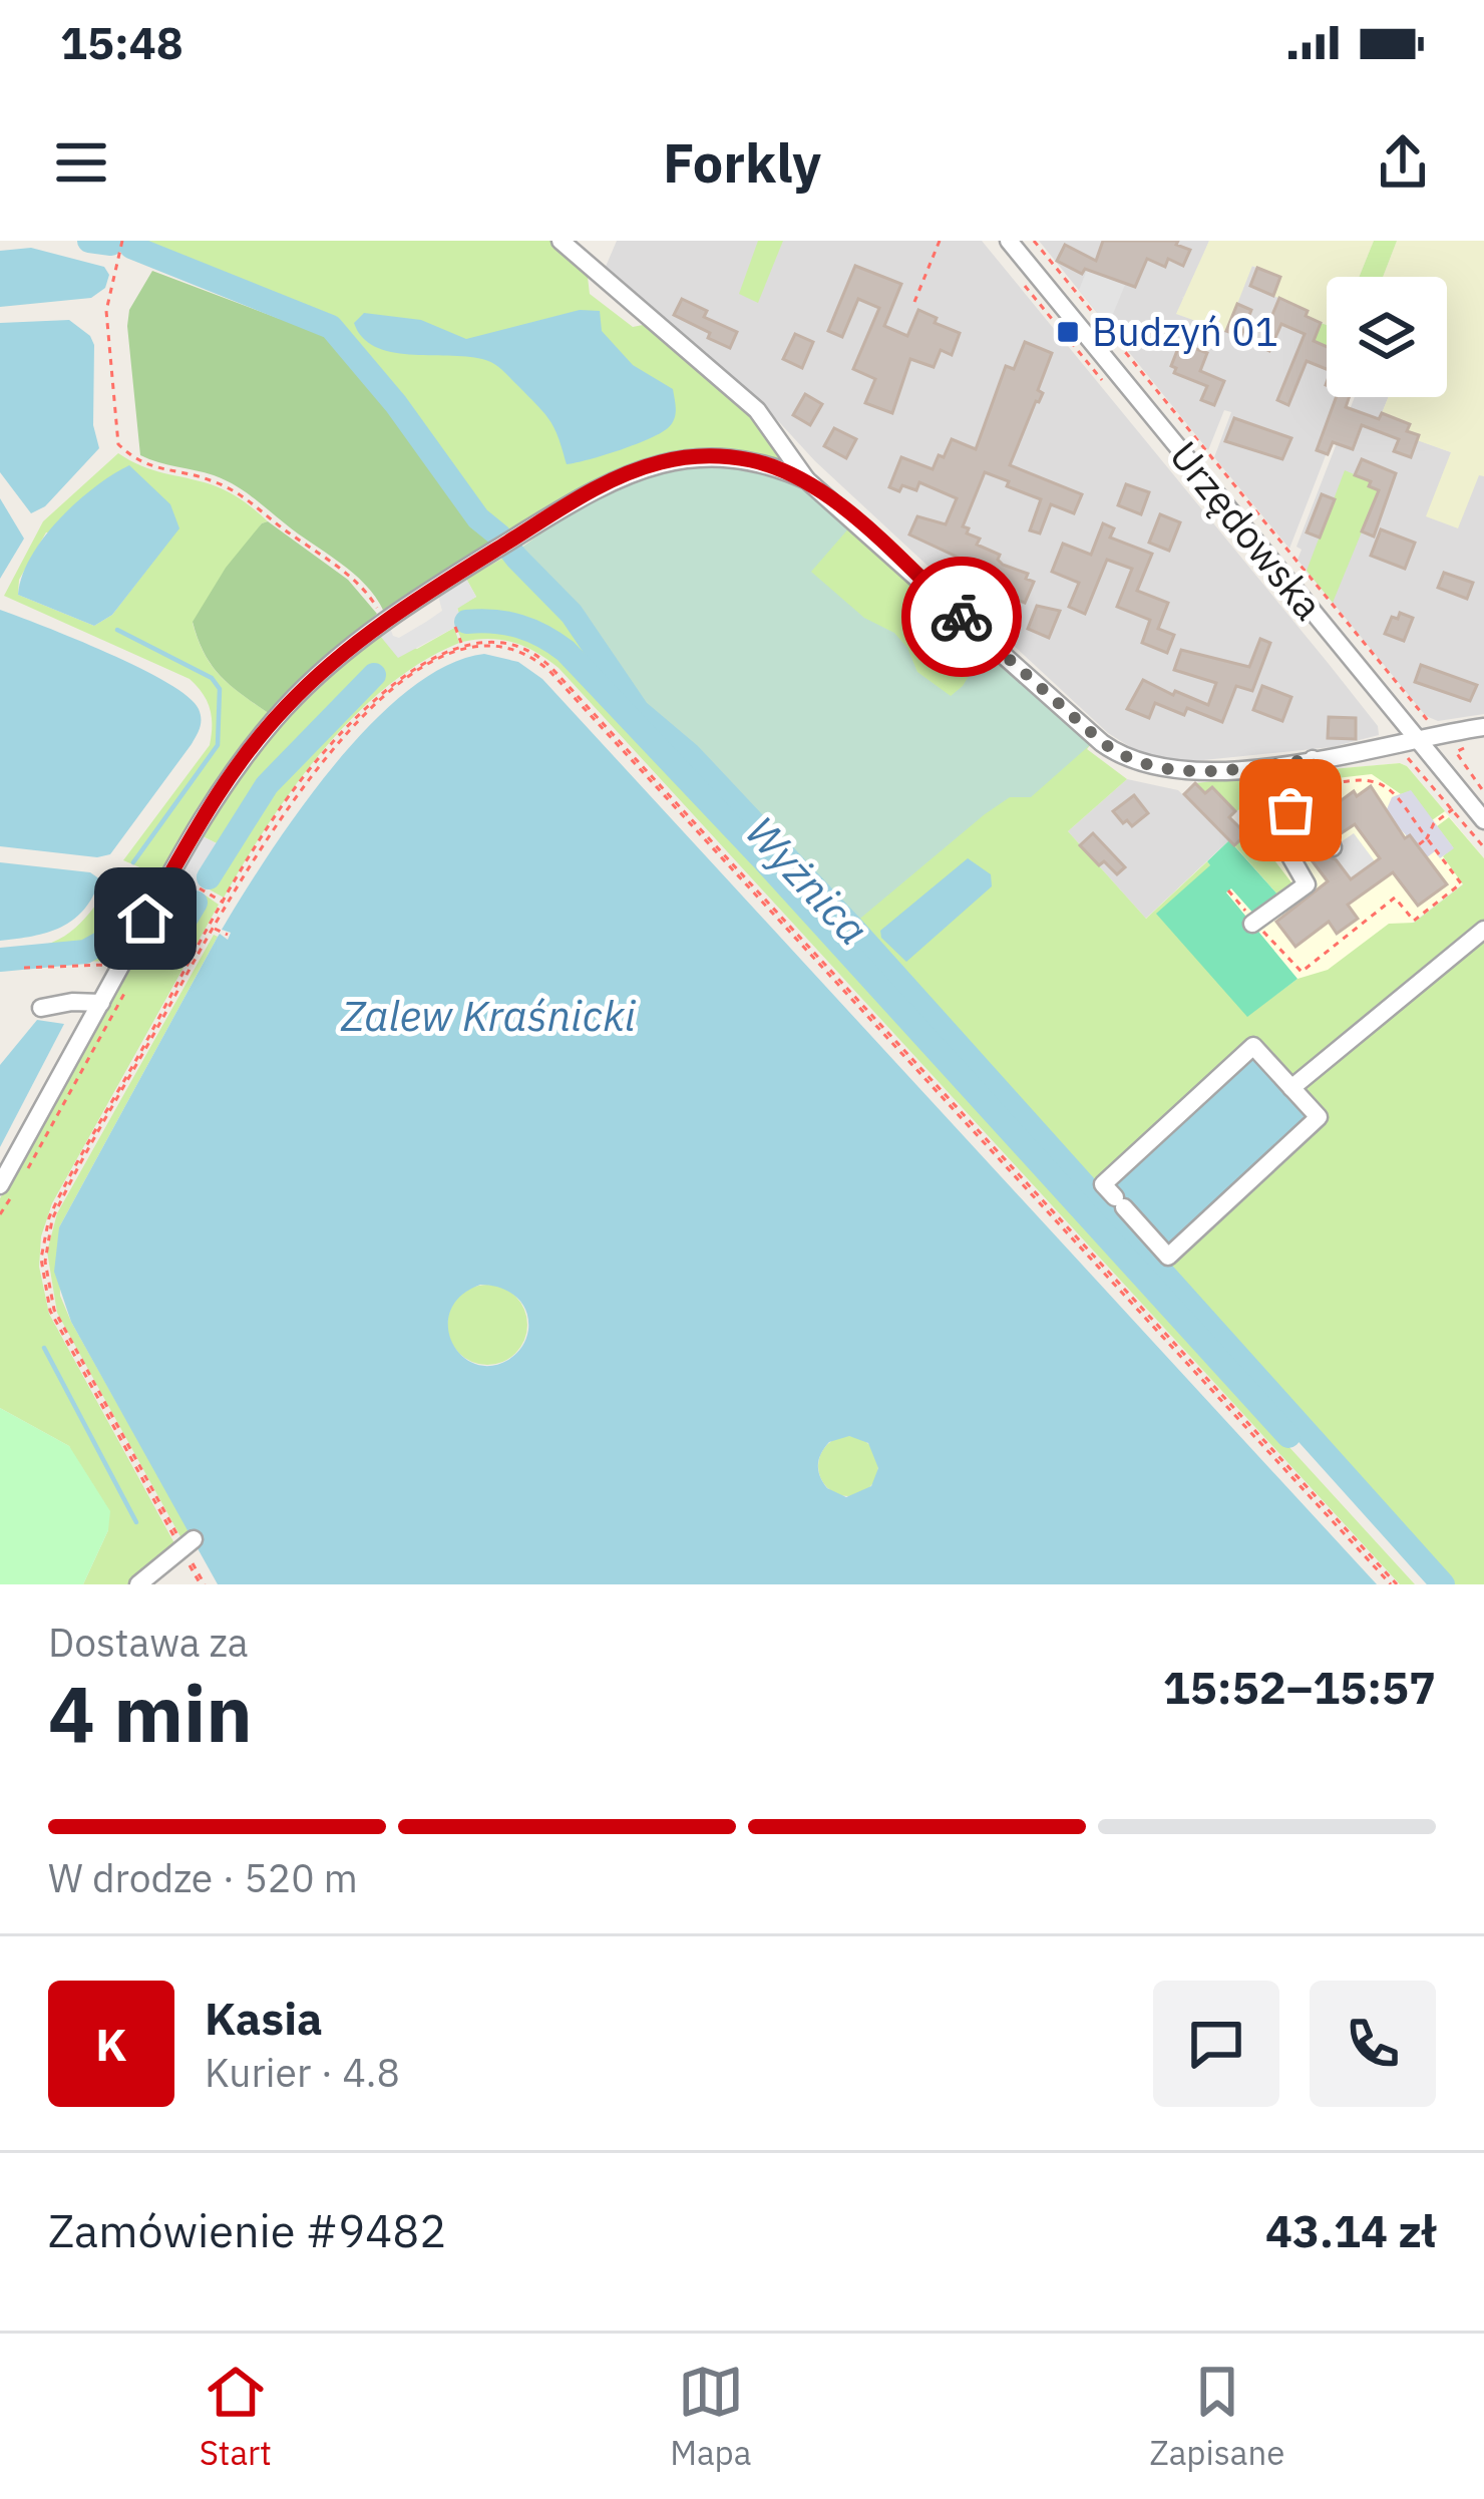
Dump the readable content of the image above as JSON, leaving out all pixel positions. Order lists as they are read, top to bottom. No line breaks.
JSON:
{"streets":{"street":["Urzędowska"]},"water":["Wyżnica","Zalew Kraśnicki"],"places":{"transit":["Budzyń 01"]},"page":{"status":"15:48","header":"Forkly","heading":["4 min","Dostawa za","15:52–15:57"],"panel":["Kasia","Kurier · 4.8","Zamówienie #9482","43.14 zł"],"bar":"W drodze · 520 m","round":"K","tabs":["Start","Mapa","Zapisane"]}}
